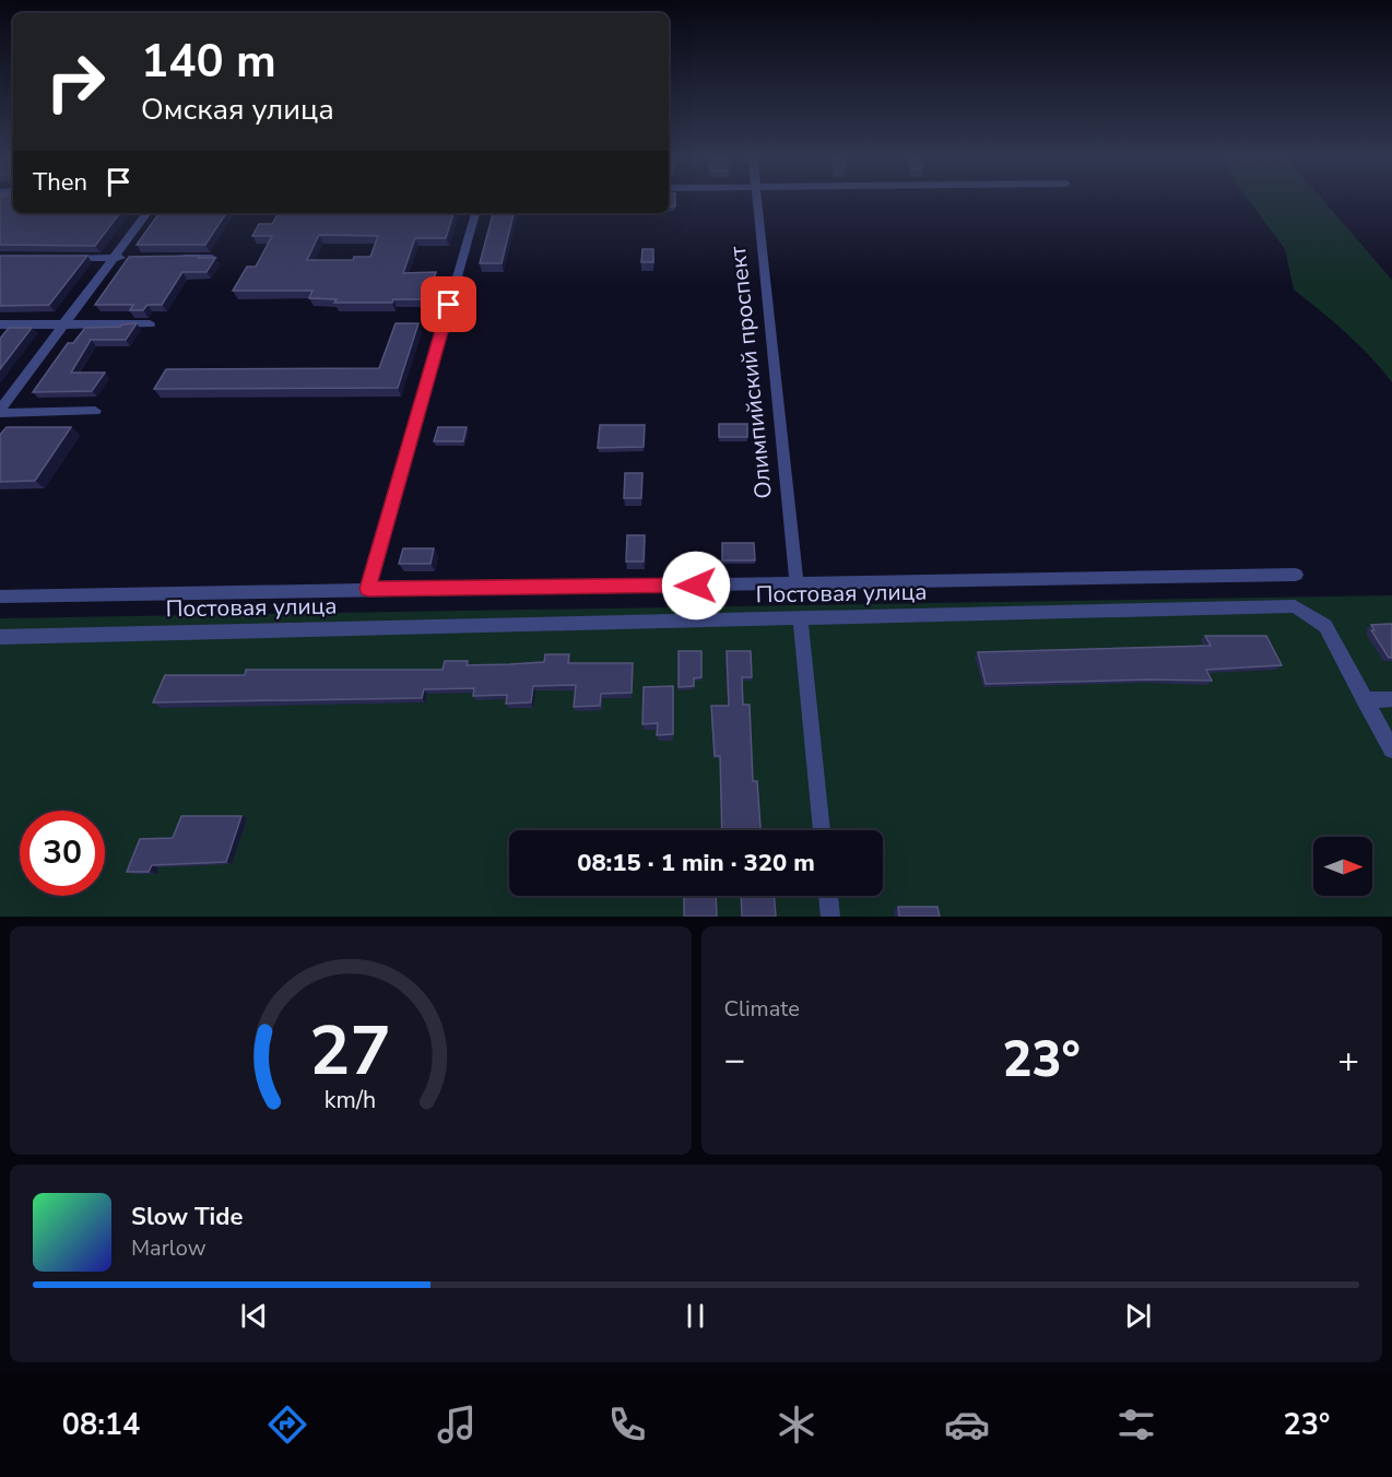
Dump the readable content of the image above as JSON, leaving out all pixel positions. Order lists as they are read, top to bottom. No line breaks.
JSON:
{"streets":{"street":["Олимпийский проспект","Постовая улица"]},"crossings":[["Олимпийский проспект","Постовая улица"]],"north":"right","page":{"turn":["140 m","Омская улица"],"then":"Then","limit":"30","trip":"08:15 · 1 min · 320 m","tile":"Climate","heat":["−","23°","+"],"song":["Slow Tide","Marlow"],"tabs":["08:14","23°"],"gauge":["27","km/h"]}}
